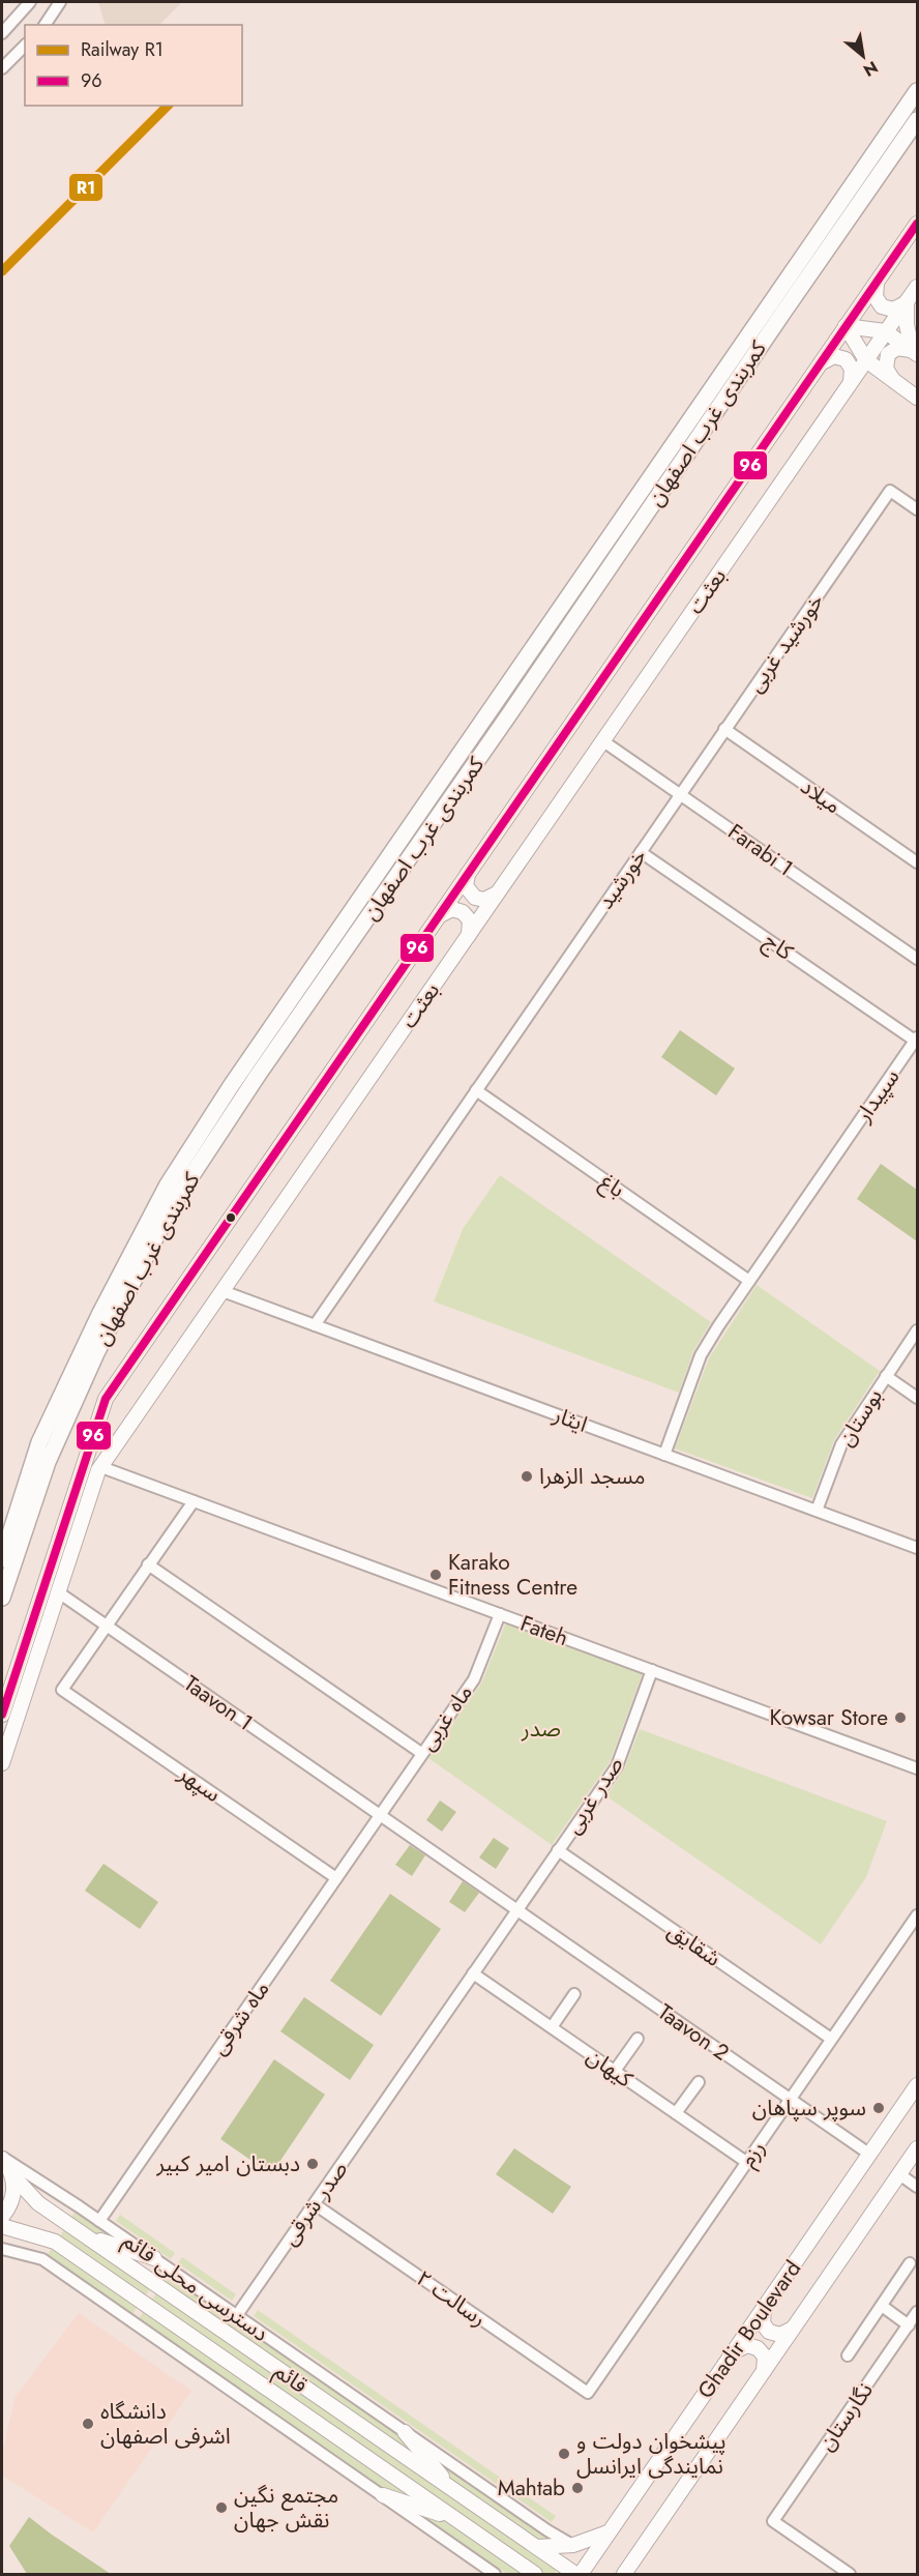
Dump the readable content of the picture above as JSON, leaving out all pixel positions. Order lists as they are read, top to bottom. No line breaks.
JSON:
{"streets":{"highway":["کمربندی غرب اصفهان"],"main road":["بعثت","Ghadir Boulevard","قائم"],"street":["خورشید غربی","میلاد","Farabi 1","خورشید","کاج","سپیدار","باغ","بوستان","ایثار","Fateh","Taavon 1","ماه غربی","سپهر","صدر غربی","شقایق","ماه شرقی","Taavon 2","کیهان","رزم","صدر شرقی","دسترسی محلی قائم","رسالت ۲","نگارستان"]},"crossings":[["بعثت","Farabi 1"],["بعثت","ایثار"],["بعثت","Fateh"],["بعثت","Taavon 1"],["خورشید غربی","میلاد"],["خورشید غربی","Farabi 1"],["خورشید غربی","خورشید"],["Farabi 1","خورشید"],["خورشید","کاج"],["خورشید","باغ"],["خورشید","ایثار"],["کاج","سپیدار"],["سپیدار","باغ"],["سپیدار","ایثار"],["بوستان","ایثار"],["Fateh","ماه غربی"],["Fateh","صدر غربی"],["Taavon 1","ماه غربی"],["Taavon 1","سپهر"],["Taavon 1","صدر غربی"],["Taavon 1","ماه شرقی"],["Taavon 1","Taavon 2"],["Taavon 1","صدر شرقی"],["ماه غربی","ماه شرقی"],["سپهر","ماه شرقی"],["صدر غربی","شقایق"],["صدر غربی","Taavon 2"],["صدر غربی","صدر شرقی"],["شقایق","رزم"],["ماه شرقی","دسترسی محلی قائم"],["Taavon 2","رزم"],["Taavon 2","صدر شرقی"],["Taavon 2","Ghadir Boulevard"],["کیهان","رزم"],["کیهان","صدر شرقی"],["رزم","رسالت ۲"],["صدر شرقی","دسترسی محلی قائم"],["صدر شرقی","رسالت ۲"],["دسترسی محلی قائم","قائم"]],"parks":["صدر"],"places":["مسجد الزهرا","Karako Fitness Centre","Kowsar Store","سوپر سپاهان","دبستان امیر کبیر","دانشگاه اشرفی اصفهان","پیشخوان دولت و نمایندگی ایرانسل","Mahtab","مجتمع نگین نقش جهان"],"lines":["rail line R1","transit line 96"],"legend":["Railway R1","96"],"north":"bottom right"}
